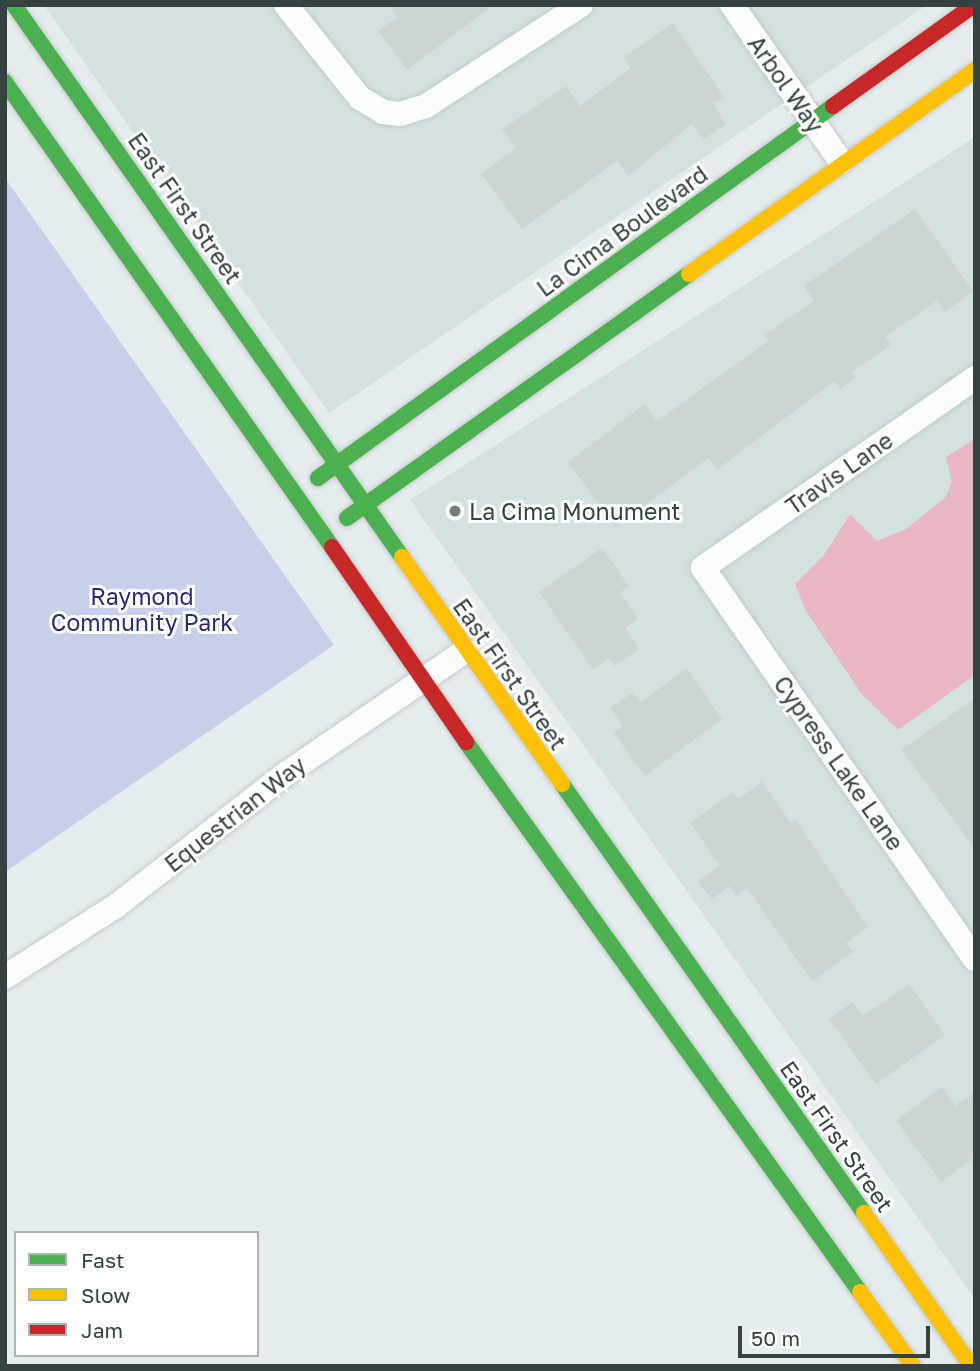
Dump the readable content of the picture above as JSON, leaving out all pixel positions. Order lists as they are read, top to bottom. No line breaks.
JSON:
{"streets":{"main road":["East First Street","La Cima Boulevard"],"street":["Arbol Way","Travis Lane","Cypress Lake Lane","Equestrian Way"]},"crossings":[["Arbol Way","La Cima Boulevard"],["East First Street","La Cima Boulevard"],["East First Street","Equestrian Way"],["Travis Lane","Cypress Lake Lane"]],"parks":["Raymond Community Park"],"places":["La Cima Monument"],"legend":["Fast","Slow","Jam"],"scale_bar":"50 m"}
